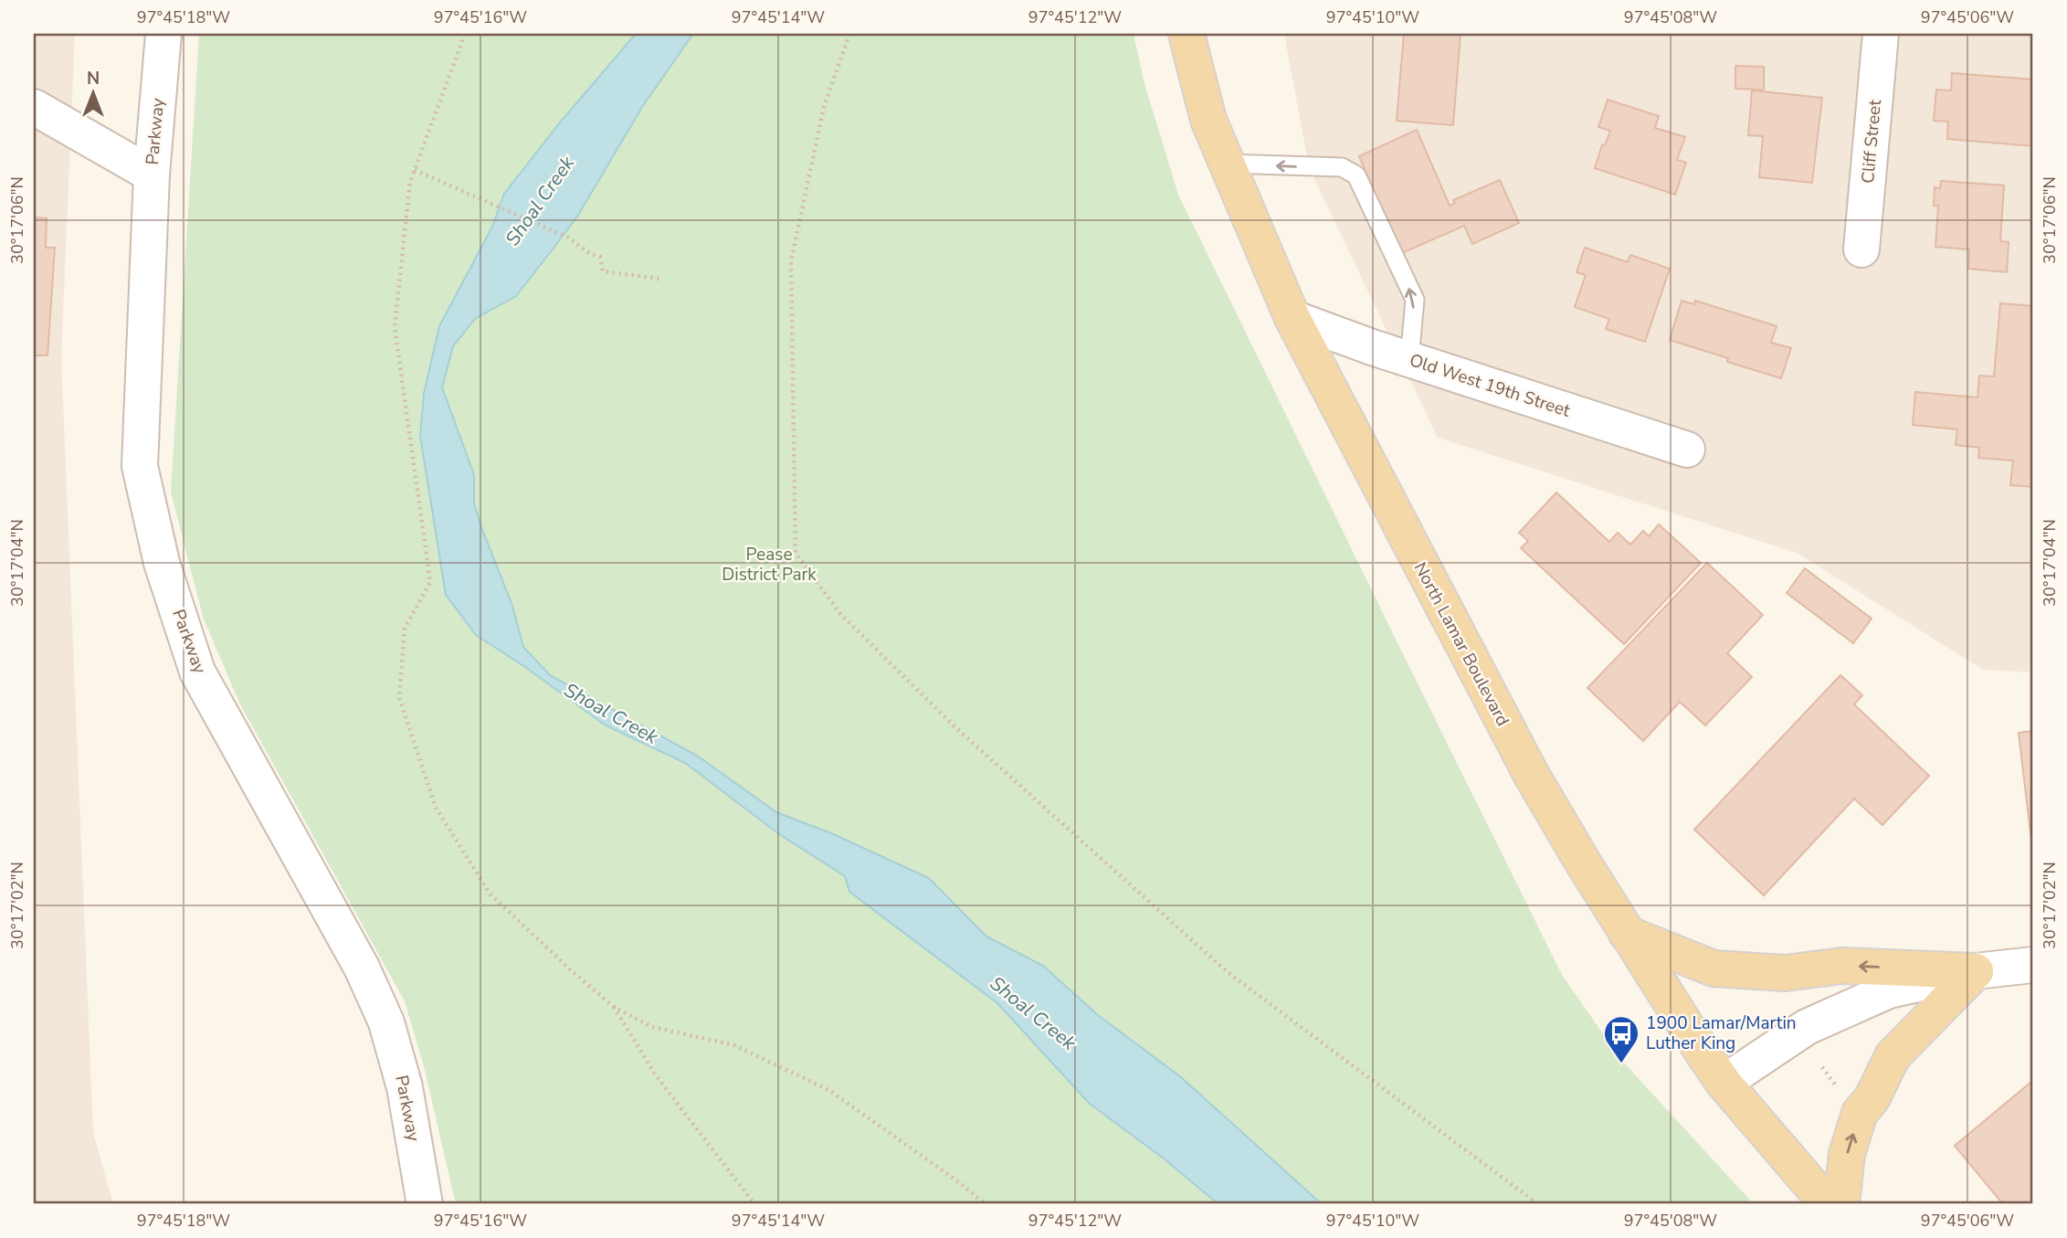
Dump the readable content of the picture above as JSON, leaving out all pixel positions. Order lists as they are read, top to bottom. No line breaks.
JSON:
{"streets":{"main road":["North Lamar Boulevard"],"street":["Parkway","Cliff Street","Old West 19th Street"]},"crossings":[["Old West 19th Street","North Lamar Boulevard"]],"water":["Shoal Creek"],"parks":["Pease District Park"],"places":{"bus stop":["1900 Lamar/Martin Luther King"]},"north":"top","coordinates":["97°45'18\"W","97°45'16\"W","97°45'14\"W","97°45'12\"W","97°45'10\"W","97°45'08\"W","97°45'06\"W","30°17'06\"N","30°17'04\"N","30°17'02\"N"]}
